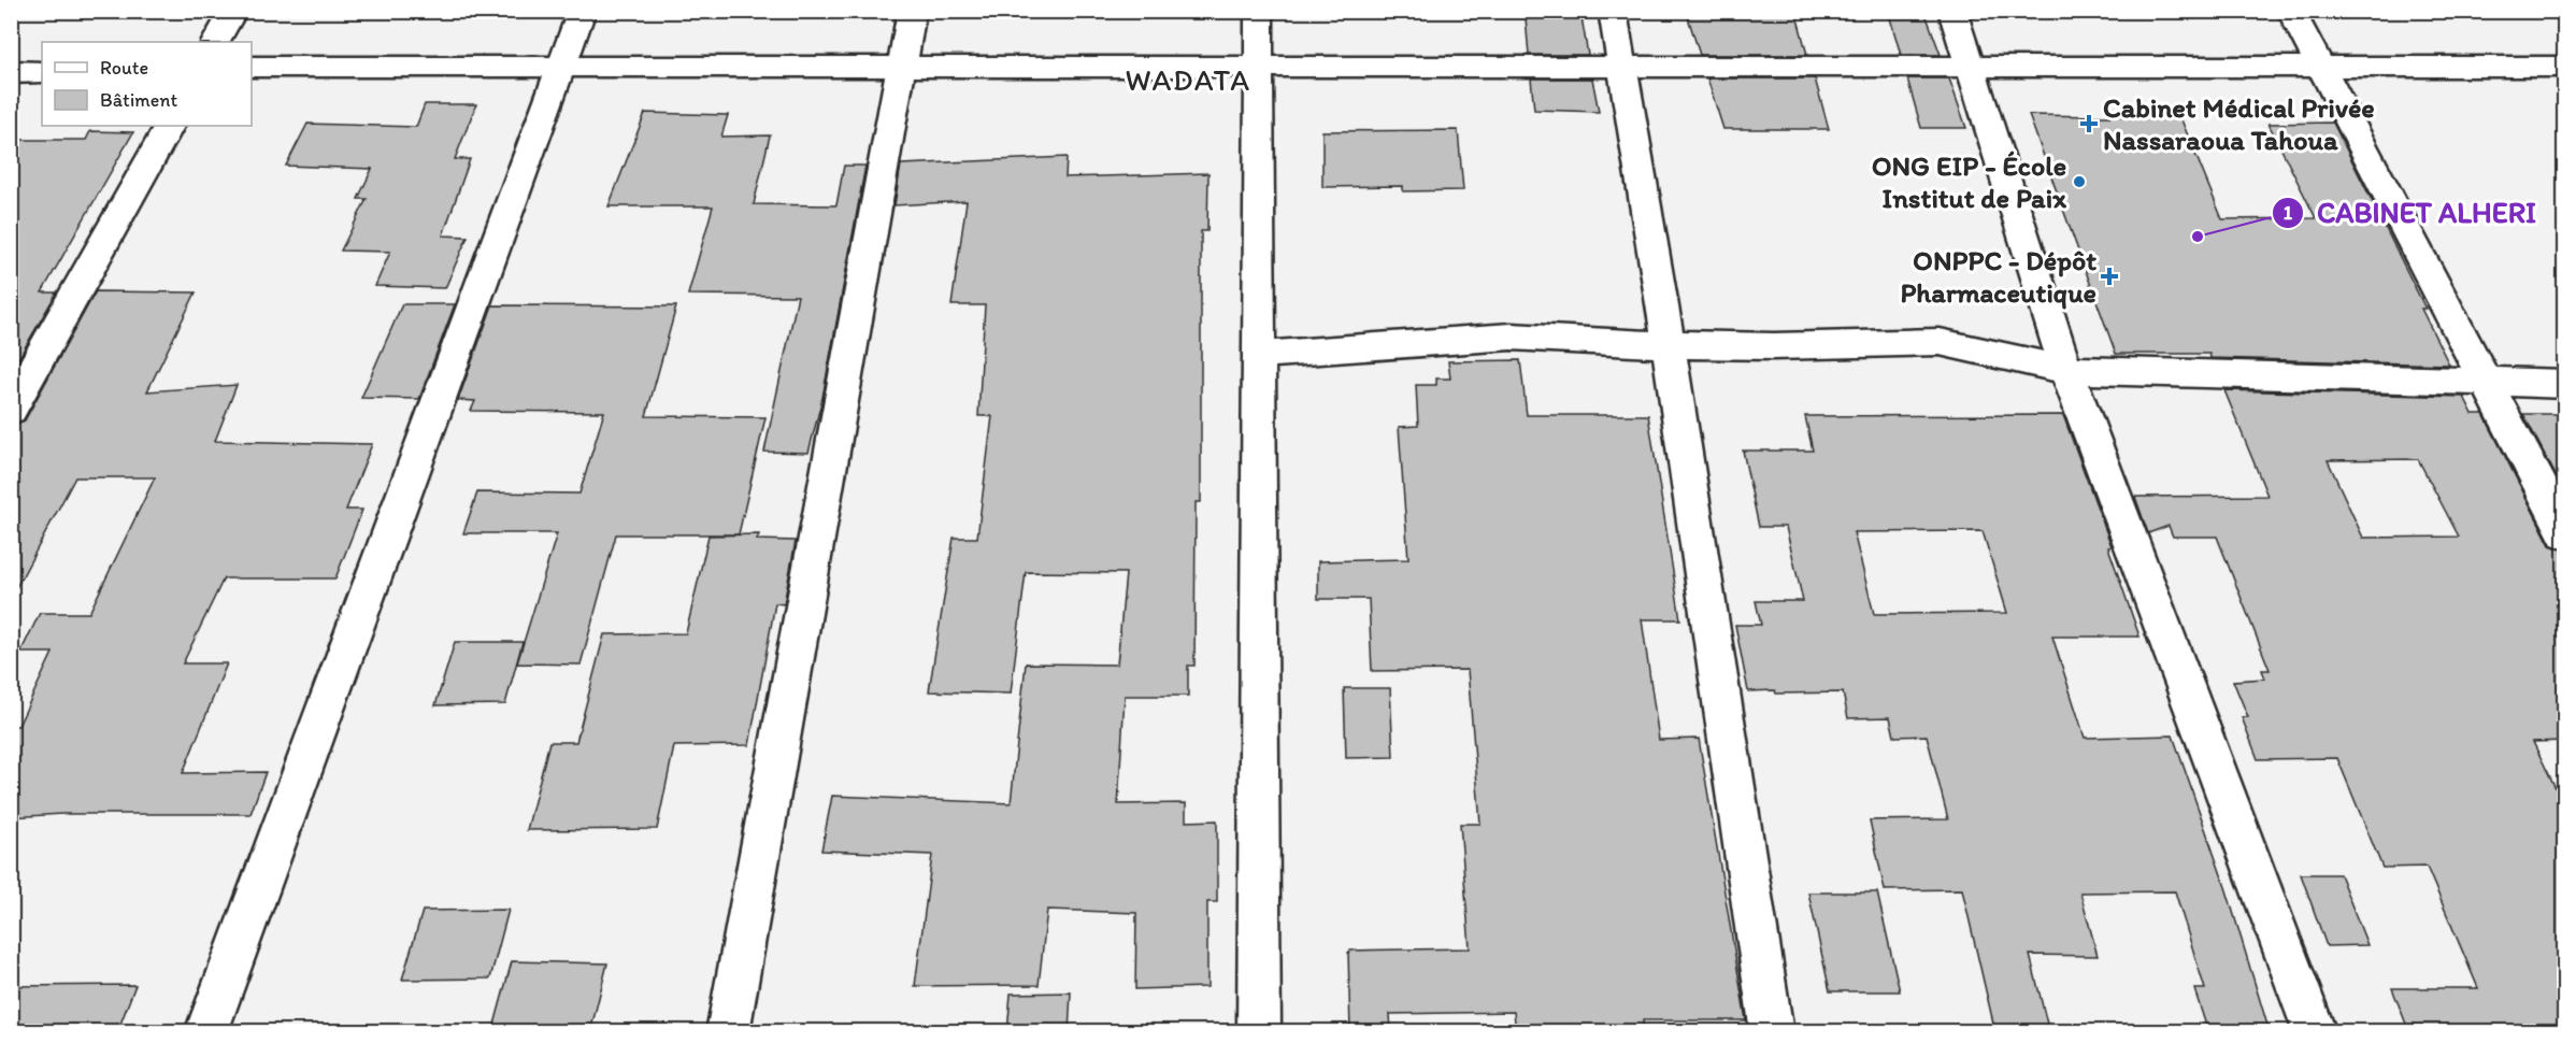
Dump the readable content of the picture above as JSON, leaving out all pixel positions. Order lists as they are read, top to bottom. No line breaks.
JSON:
{"districts":["WADATA"],"places":{"health":["Cabinet Médical Privée Nassaraoua Tahoua","ONPPC - Dépôt Pharmaceutique"],"other":["ONG EIP - École Institut de Paix","CABINET ALHERI"]},"legend":["Route","Bâtiment"]}
